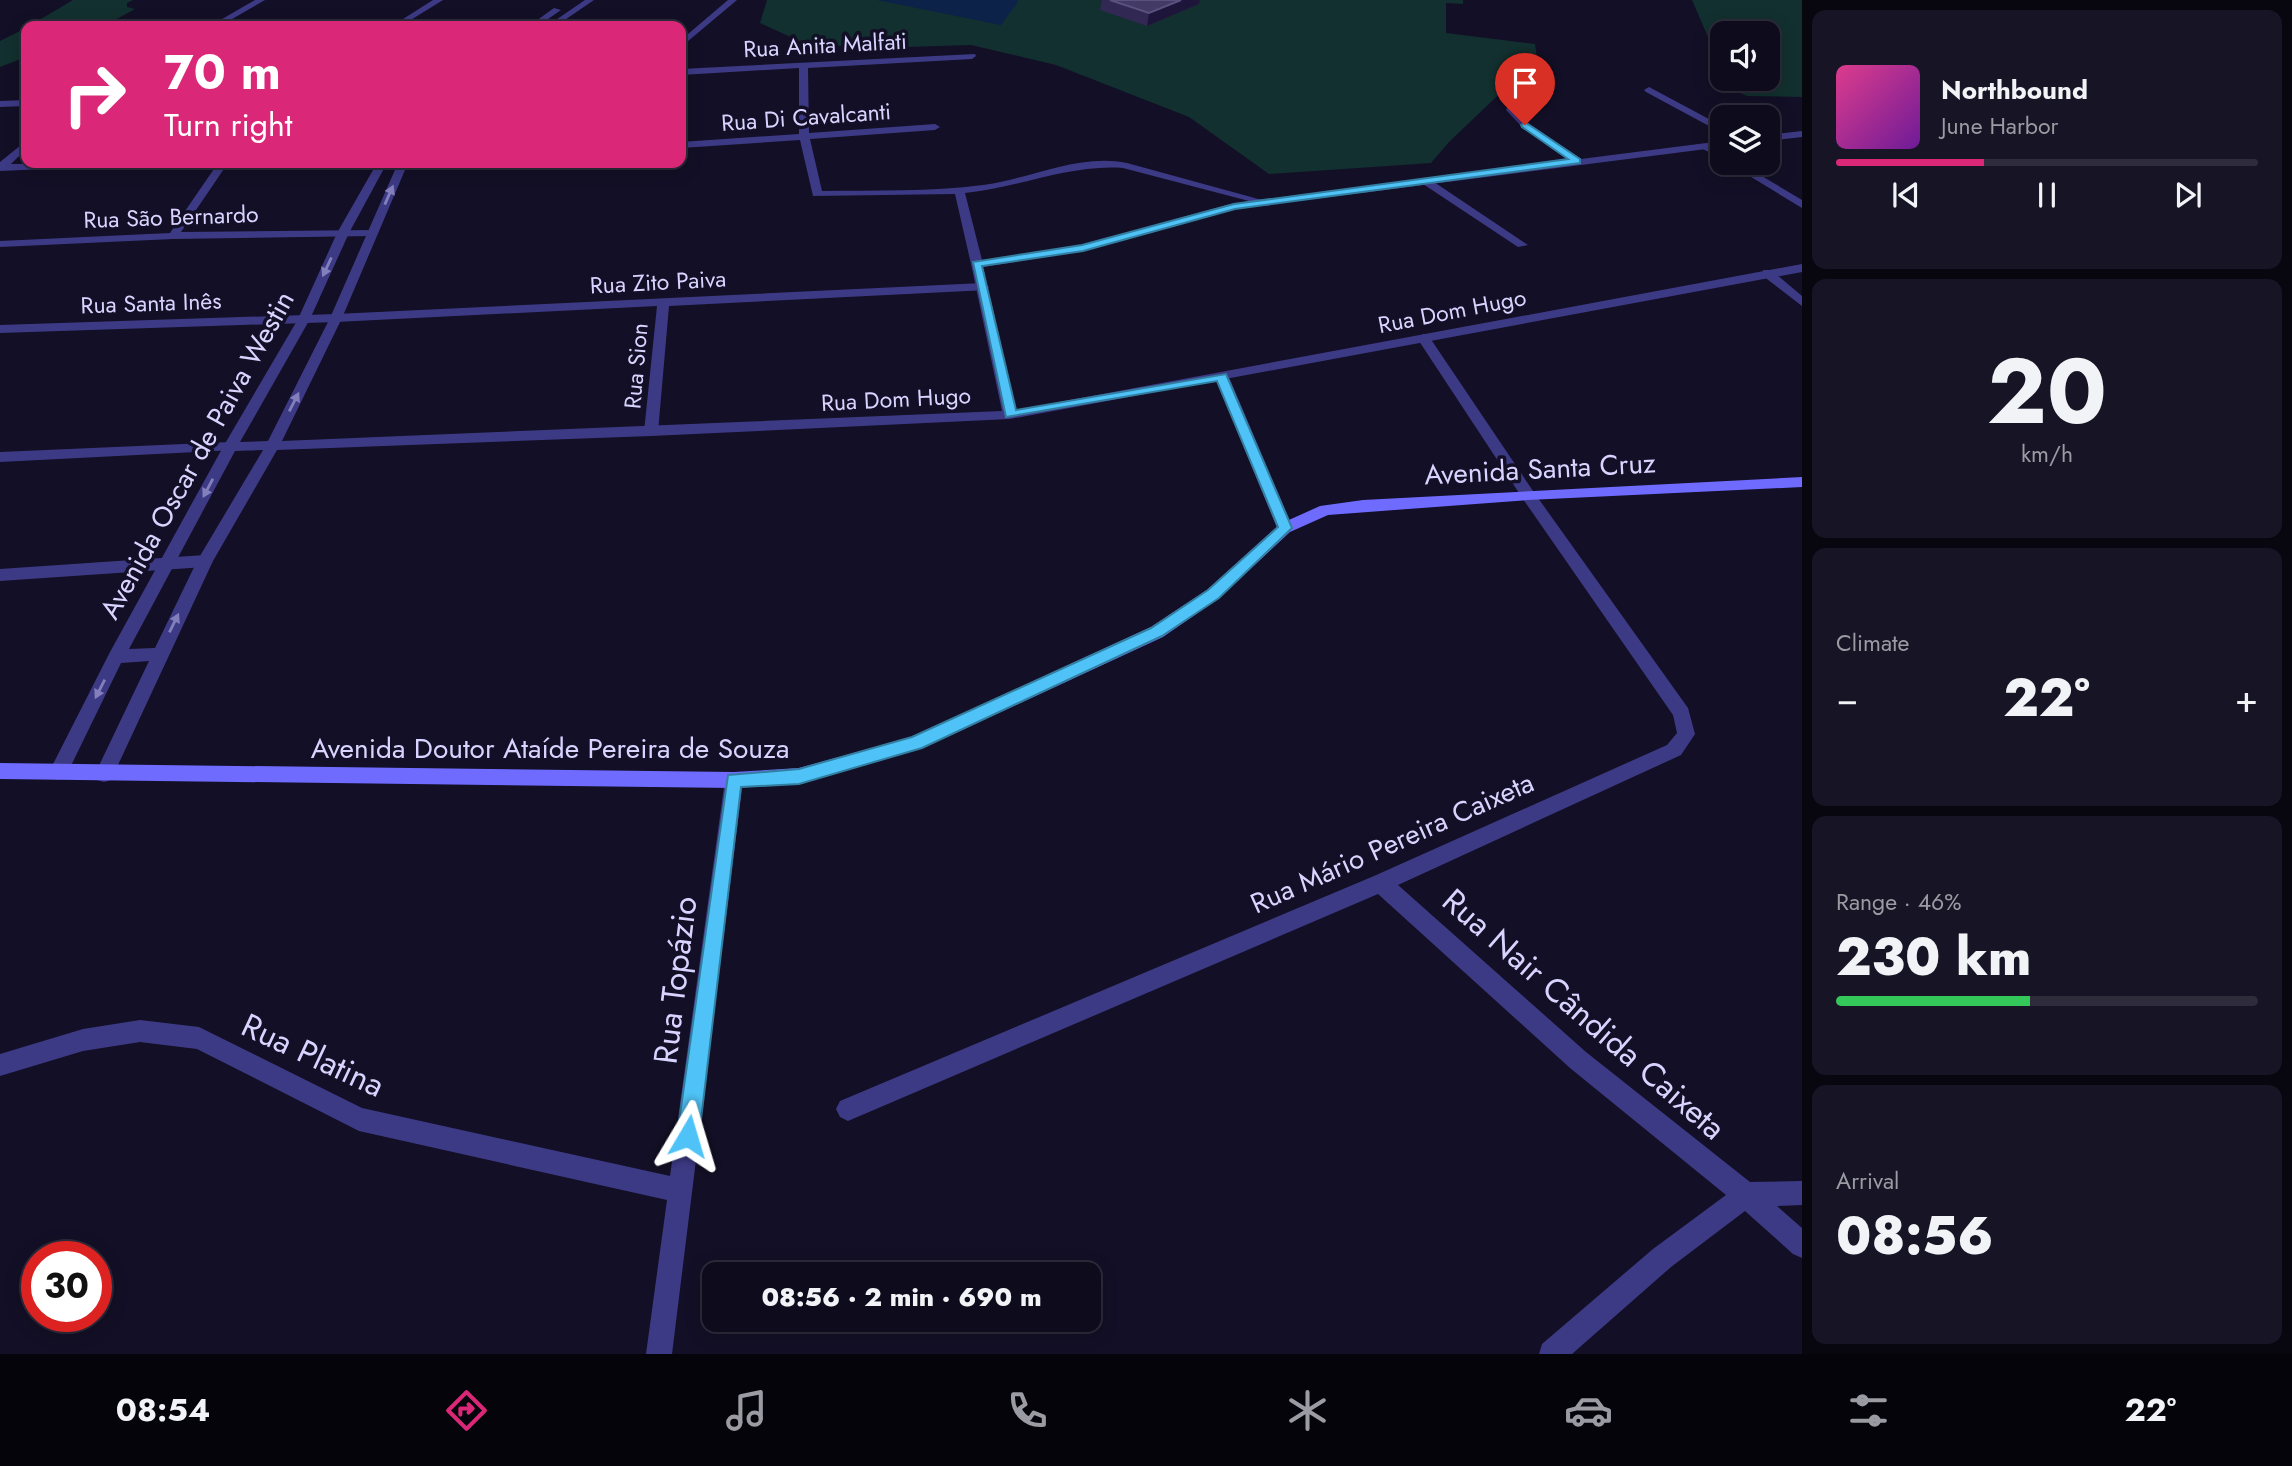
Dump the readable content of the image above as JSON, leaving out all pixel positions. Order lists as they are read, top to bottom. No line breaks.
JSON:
{"streets":{"main road":["Avenida Santa Cruz","Avenida Doutor Ataíde Pereira de Souza"],"street":["Rua Anita Malfati","Rua Di Cavalcanti","Rua São Bernardo","Rua Zito Paiva","Rua Santa Inês","Rua Dom Hugo","Rua Sion","Avenida Oscar de Paiva Westin","Rua Mário Pereira Caixeta","Rua Topázio","Rua Nair Cândida Caixeta","Rua Platina"]},"crossings":[["Rua São Bernardo","Avenida Oscar de Paiva Westin"],["Rua Zito Paiva","Rua Santa Inês"],["Rua Zito Paiva","Rua Sion"],["Rua Zito Paiva","Avenida Oscar de Paiva Westin"],["Rua Santa Inês","Avenida Oscar de Paiva Westin"],["Rua Dom Hugo","Rua Sion"],["Rua Dom Hugo","Avenida Oscar de Paiva Westin"],["Rua Dom Hugo","Rua Mário Pereira Caixeta"],["Avenida Oscar de Paiva Westin","Avenida Doutor Ataíde Pereira de Souza"],["Avenida Santa Cruz","Avenida Doutor Ataíde Pereira de Souza"],["Avenida Santa Cruz","Rua Mário Pereira Caixeta"],["Avenida Doutor Ataíde Pereira de Souza","Rua Topázio"],["Rua Mário Pereira Caixeta","Rua Nair Cândida Caixeta"],["Rua Topázio","Rua Platina"]],"page":{"turn":["70 m","Turn right"],"song":["Northbound","June Harbor"],"tile":[["20","km/h"],"Climate",["Range · 46%","230 km"],["Arrival","08:56"]],"heat":["−","22°","+"],"limit":"30","trip":"08:56 · 2 min · 690 m","tabs":["08:54","22°"]}}
